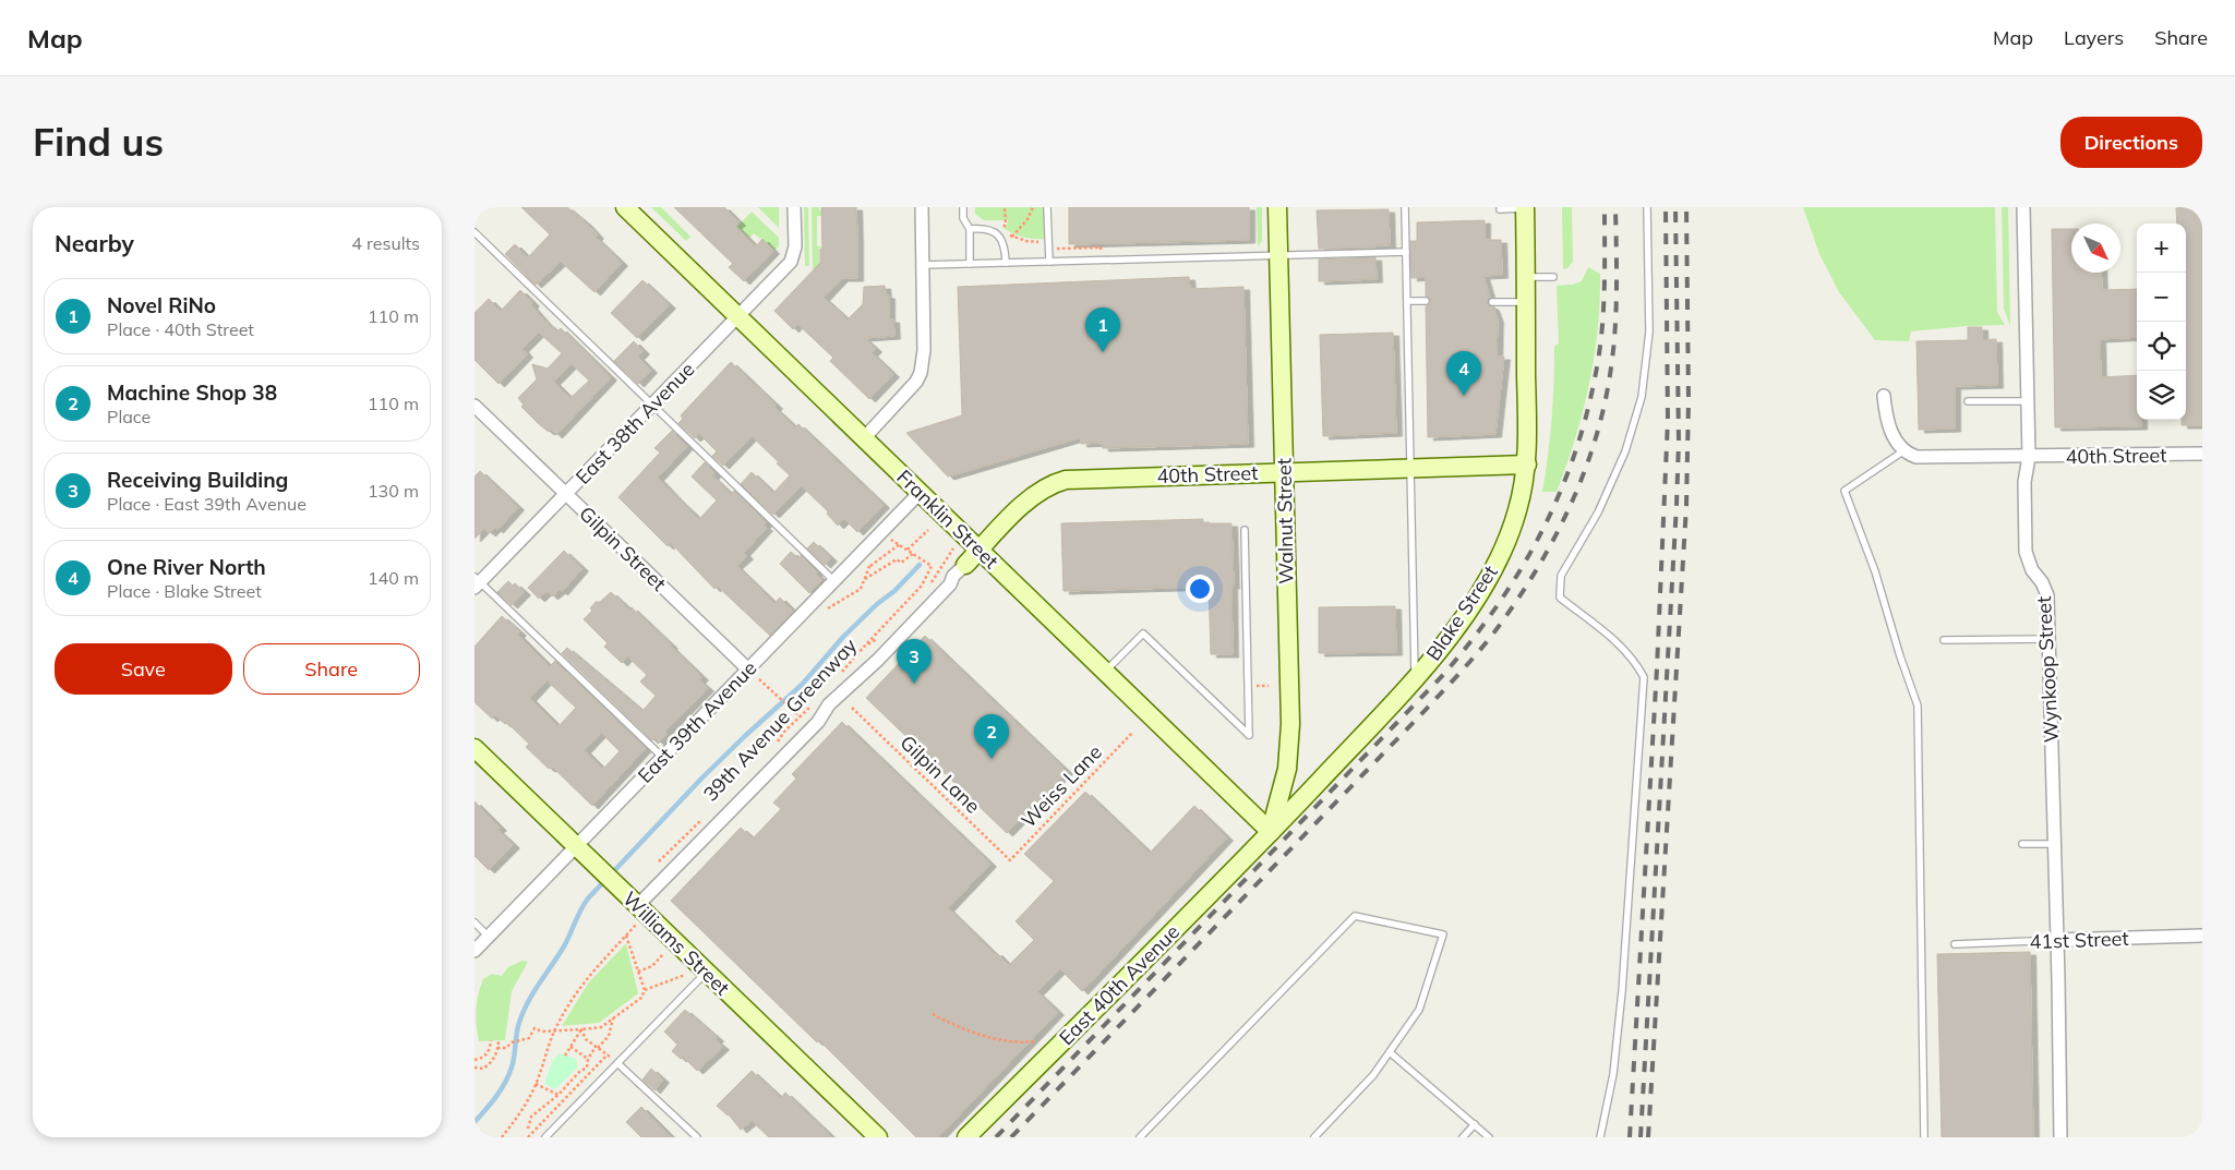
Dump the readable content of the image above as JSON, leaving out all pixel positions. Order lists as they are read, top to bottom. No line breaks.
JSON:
{"streets":{"street":["East 38th Avenue","40th Street","Franklin Street","Walnut Street","Gilpin Street","Blake Street","Wynkoop Street","East 39th Avenue","41st Street","Williams Street","East 40th Avenue"],"path":["39th Avenue Greenway","Gilpin Lane","Weiss Lane"]},"crossings":[["East 38th Avenue","Franklin Street"],["East 38th Avenue","Gilpin Street"],["40th Street","Franklin Street"],["40th Street","Walnut Street"],["40th Street","Blake Street"],["40th Street","Wynkoop Street"],["Franklin Street","Walnut Street"],["Franklin Street","Blake Street"],["Franklin Street","East 39th Avenue"],["Franklin Street","East 40th Avenue"],["Walnut Street","Blake Street"],["Walnut Street","East 40th Avenue"],["Gilpin Street","East 39th Avenue"],["Blake Street","East 40th Avenue"],["Wynkoop Street","41st Street"],["East 39th Avenue","Williams Street"],["Gilpin Lane","Weiss Lane"]],"north":"bottom right","page":{"header":"Map","nav":["Map","Layers","Share"],"buttons":["Directions",["Save","Share"]],"title":"Find us","heading":["Nearby","4 results"],"map_buttons":["+","−"],"list":[{"mark":"1","name":"Novel RiNo","note":"Place · 40th Street","value":"110 m"},{"mark":"2","name":"Machine Shop 38","note":"Place","value":"110 m"},{"mark":"3","name":"Receiving Building","note":"Place · East 39th Avenue","value":"130 m"},{"mark":"4","name":"One River North","note":"Place · Blake Street","value":"140 m"}],"pins":["1","4","3","2"]}}
